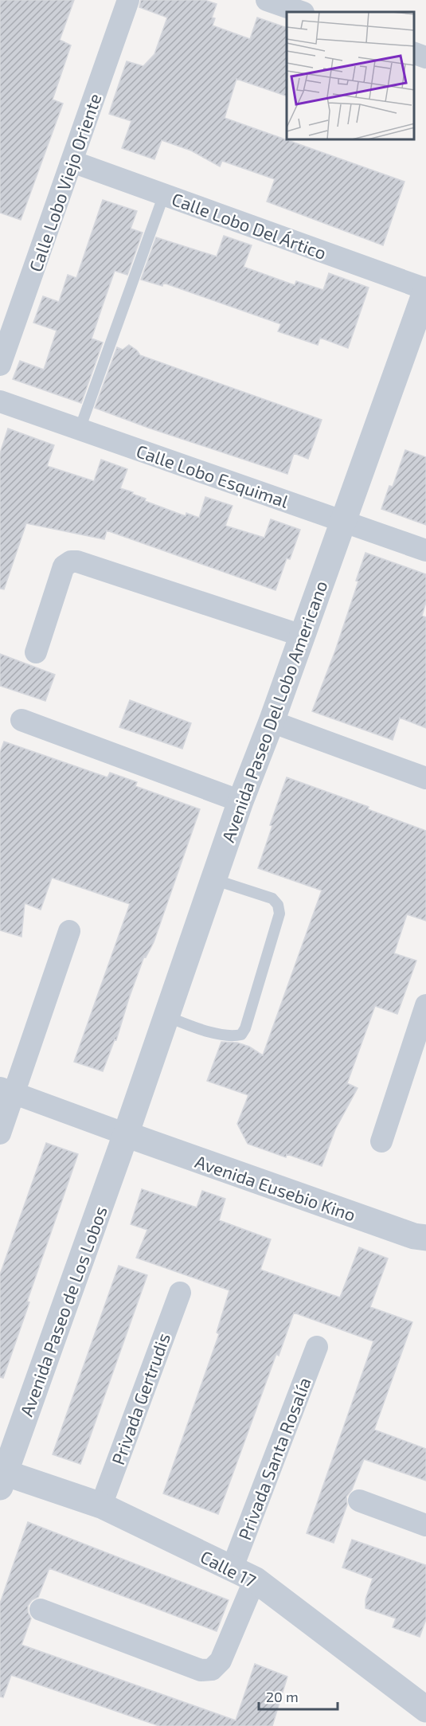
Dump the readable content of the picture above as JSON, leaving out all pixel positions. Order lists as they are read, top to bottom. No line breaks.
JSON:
{"streets":{"street":["Calle Lobo Viejo Oriente","Calle Lobo Del Ártico","Calle Lobo Esquimal","Avenida Paseo Del Lobo Americano","Avenida Eusebio Kino","Avenida Paseo de Los Lobos","Privada Gertrudis","Privada Santa Rosalía","Calle 17"]},"crossings":[["Calle Lobo Viejo Oriente","Calle Lobo Del Ártico"],["Calle Lobo Del Ártico","Avenida Paseo Del Lobo Americano"],["Calle Lobo Esquimal","Avenida Paseo Del Lobo Americano"],["Avenida Paseo Del Lobo Americano","Avenida Eusebio Kino"],["Avenida Paseo Del Lobo Americano","Avenida Paseo de Los Lobos"],["Avenida Eusebio Kino","Avenida Paseo de Los Lobos"],["Avenida Paseo de Los Lobos","Calle 17"],["Privada Gertrudis","Calle 17"],["Privada Santa Rosalía","Calle 17"]],"scale_bar":"20 m"}
